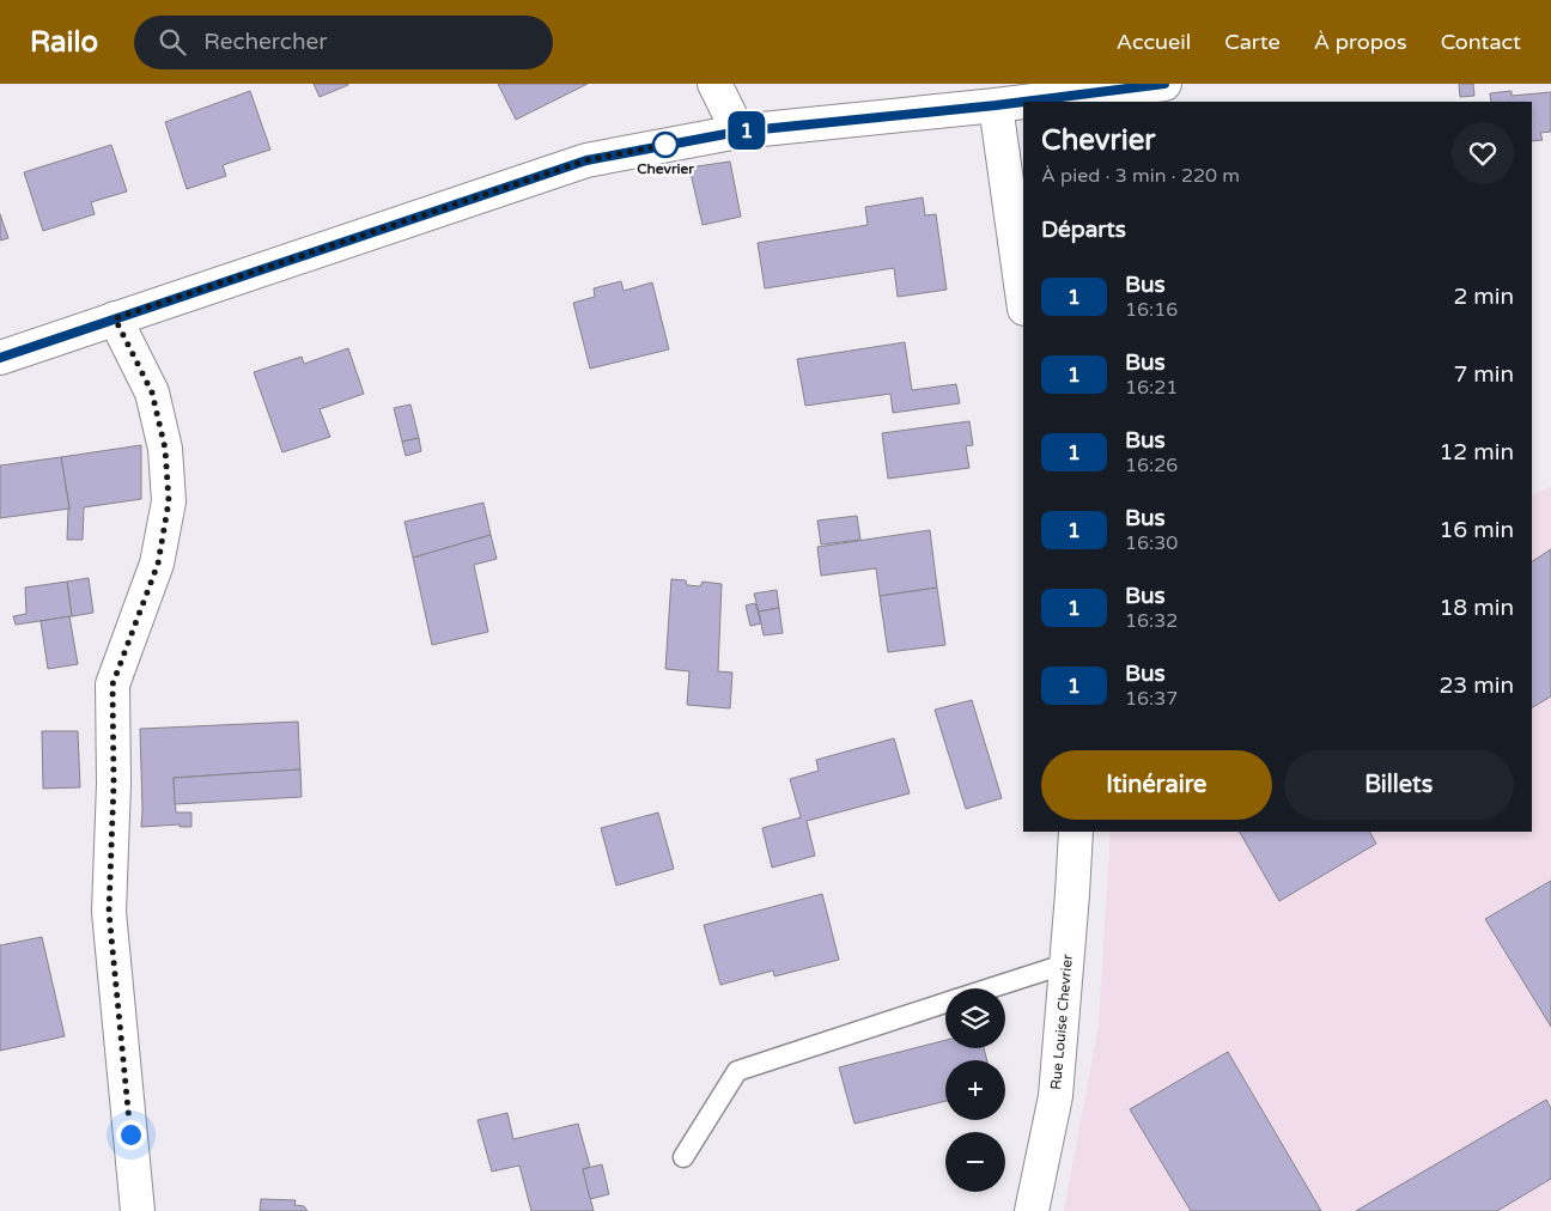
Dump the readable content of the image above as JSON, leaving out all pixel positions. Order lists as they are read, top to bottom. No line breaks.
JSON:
{"streets":{"street":["Rue Louise Chevrier"]},"places":["Chevrier"],"lines":["bus line 1"],"page":{"header":"Railo","search":"Rechercher","nav":["Accueil","Carte","À propos","Contact"],"on_map":"1","heading":[["Chevrier","À pied · 3 min · 220 m"],"Départs"],"list":[{"mark":"1","name":"Bus","note":"16:16","value":"2 min"},{"mark":"1","name":"Bus","note":"16:21","value":"7 min"},{"mark":"1","name":"Bus","note":"16:26","value":"12 min"},{"mark":"1","name":"Bus","note":"16:30","value":"16 min"},{"mark":"1","name":"Bus","note":"16:32","value":"18 min"},{"mark":"1","name":"Bus","note":"16:37","value":"23 min"}],"buttons":["Itinéraire","Billets"],"map_buttons":["+","−"]}}
